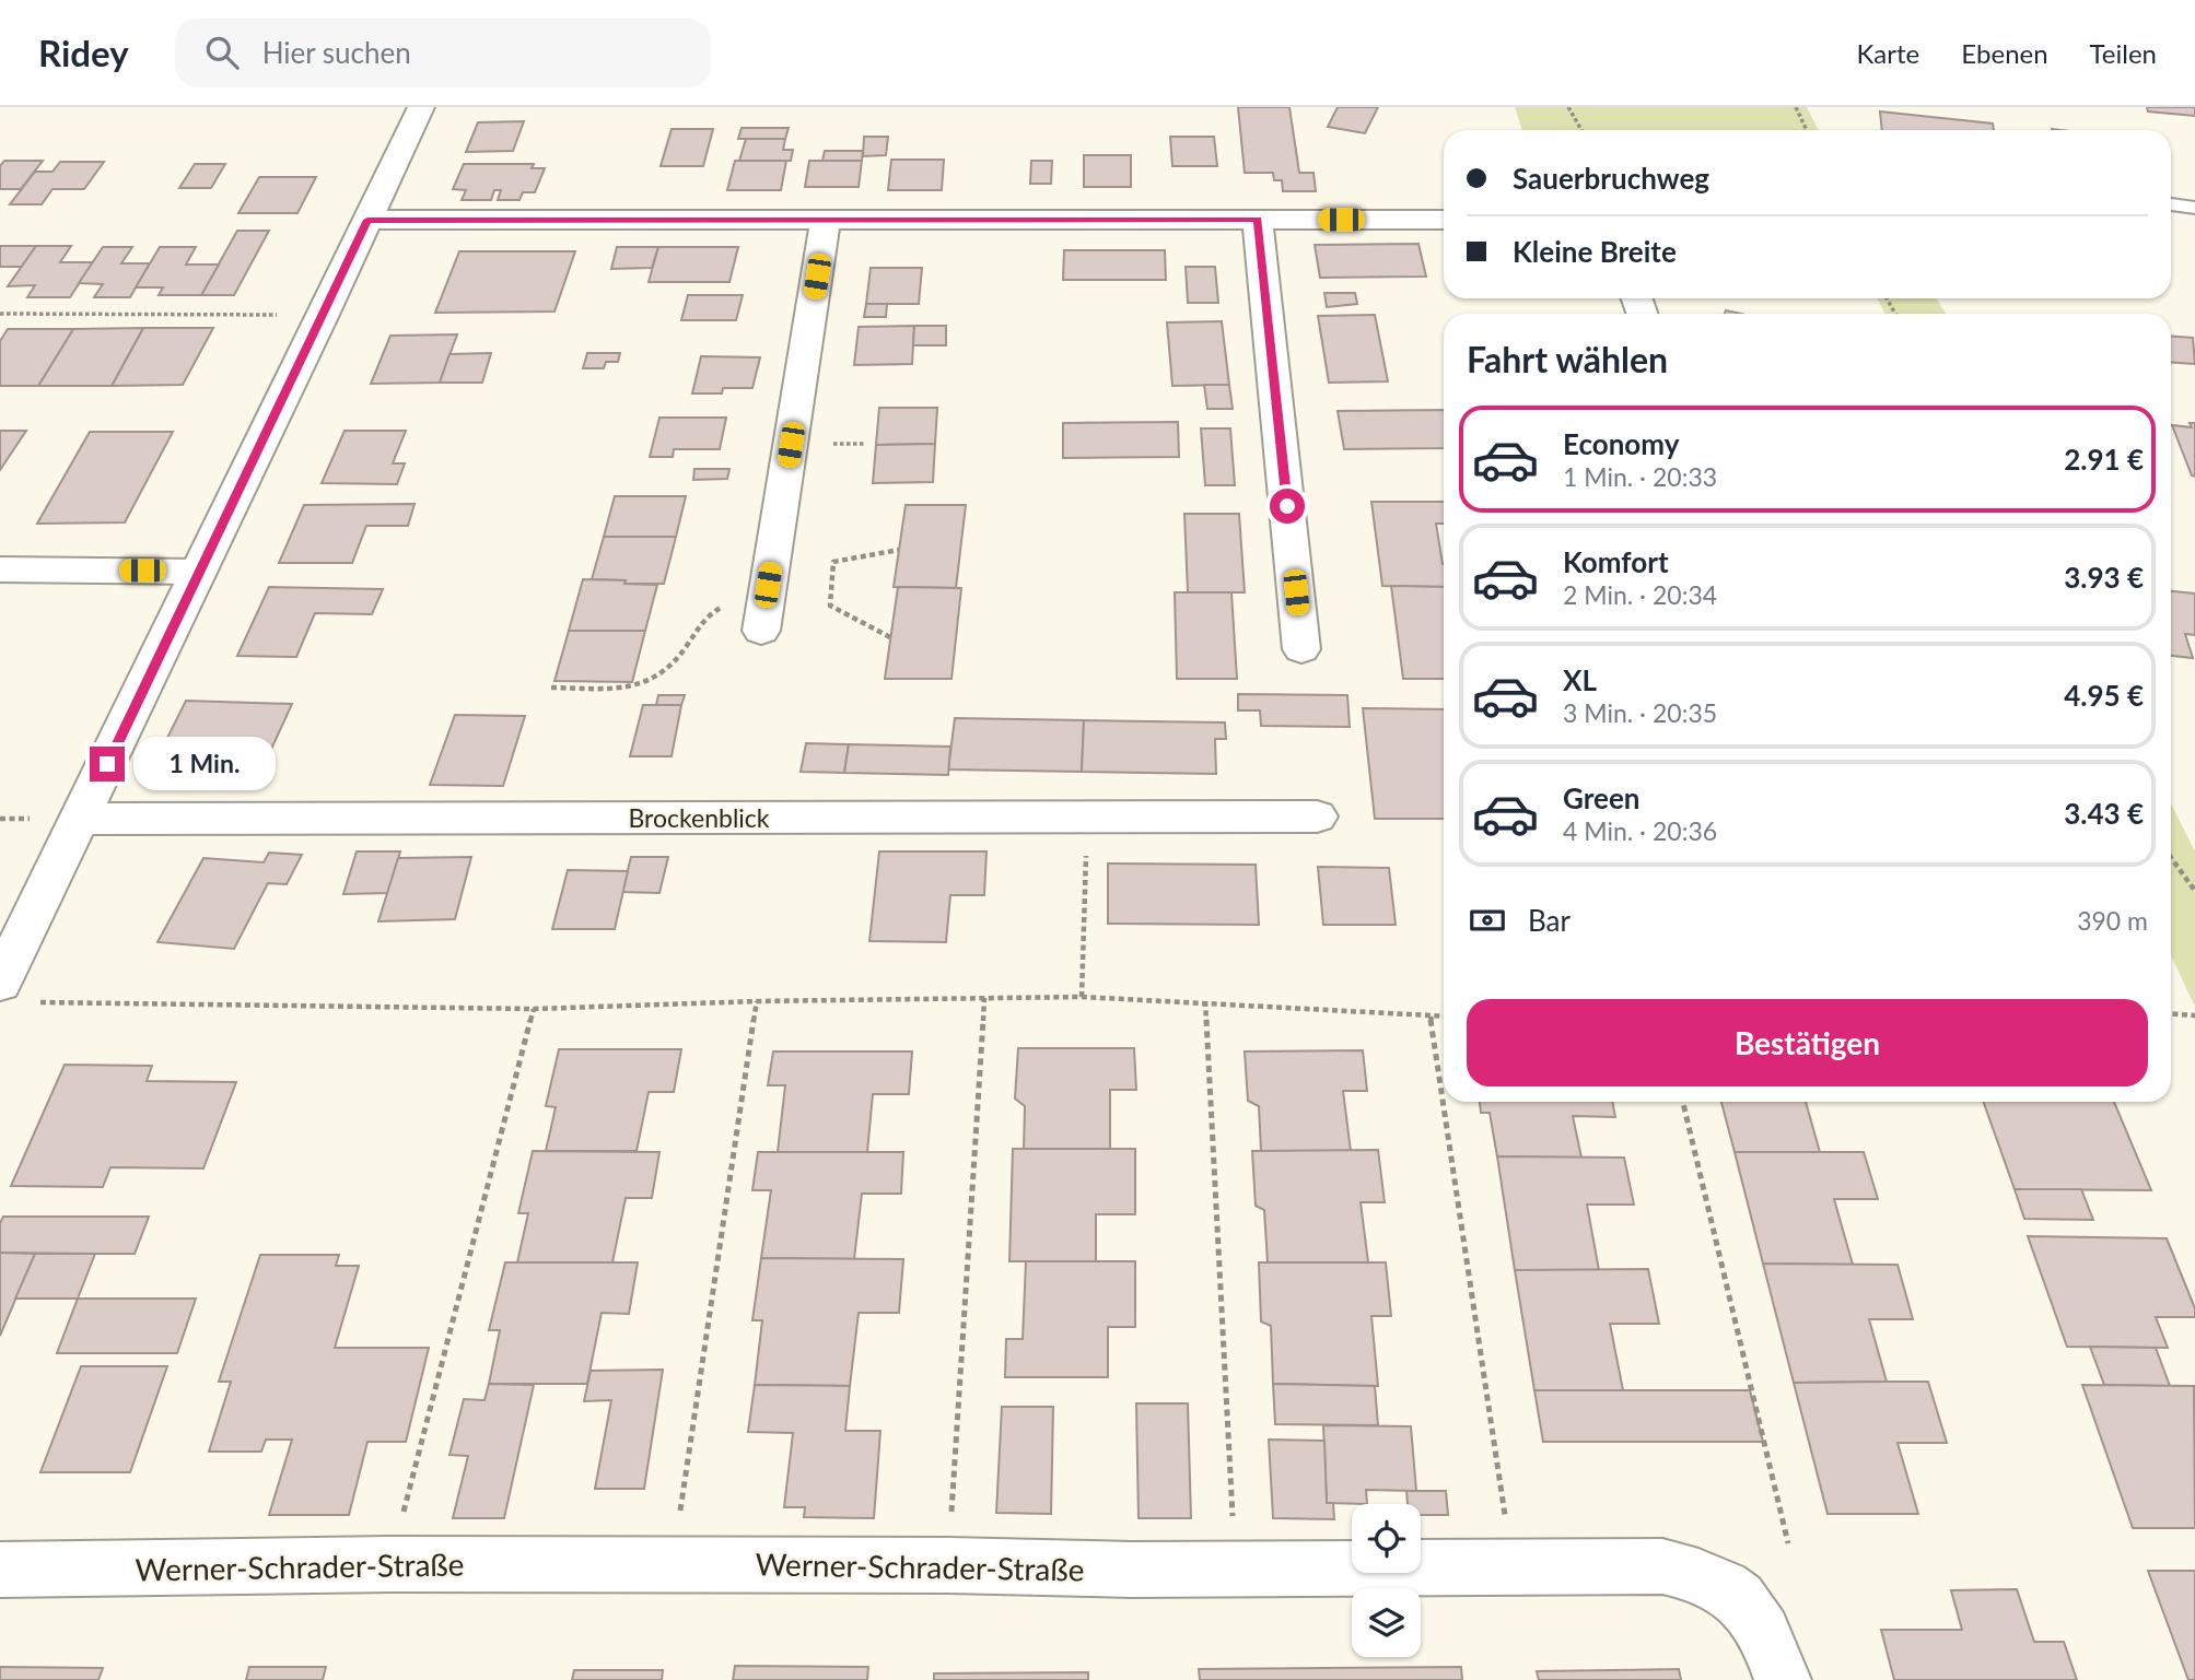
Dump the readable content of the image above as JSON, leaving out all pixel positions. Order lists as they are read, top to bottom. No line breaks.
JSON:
{"streets":{"street":["Brockenblick","Werner-Schrader-Straße"]},"page":{"header":"Ridey","search":"Hier suchen","nav":["Karte","Ebenen","Teilen"],"banner":["Sauerbruchweg","Kleine Breite"],"heading":"Fahrt wählen","list":[{"name":"Economy","note":"1 Min. · 20:33","value":"2.91 €"},{"name":"Komfort","note":"2 Min. · 20:34","value":"3.93 €"},{"name":"XL","note":"3 Min. · 20:35","value":"4.95 €"},{"name":"Green","note":"4 Min. · 20:36","value":"3.43 €"}],"bubble":"1 Min.","pay":["Bar","390 m"],"buttons":"Bestätigen"}}
